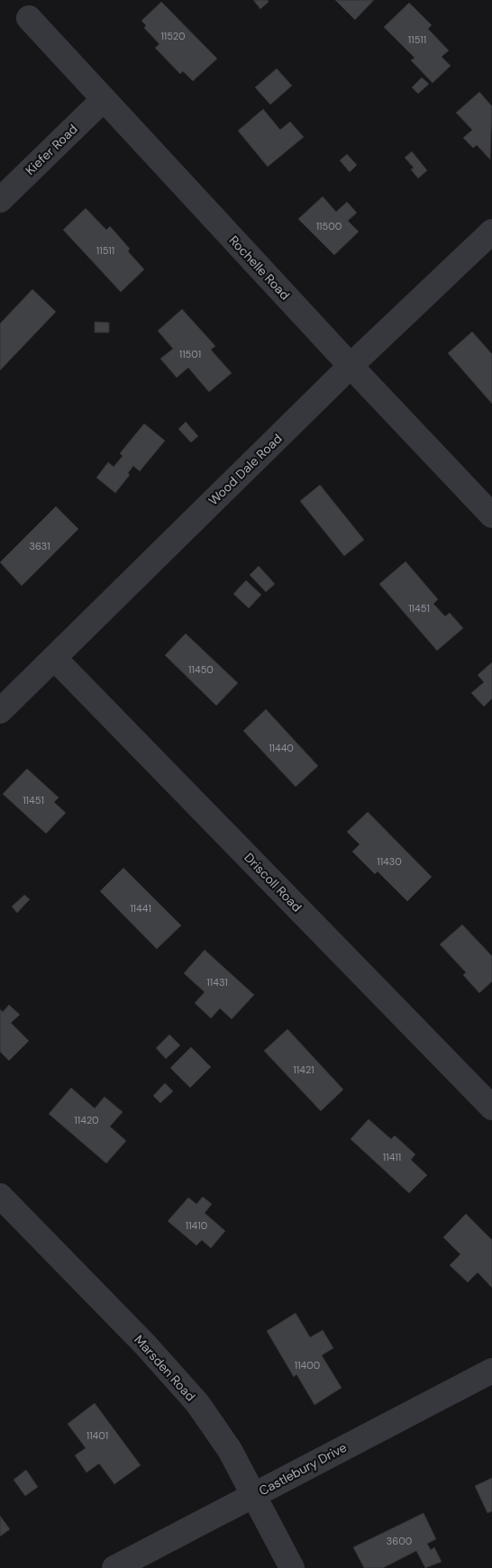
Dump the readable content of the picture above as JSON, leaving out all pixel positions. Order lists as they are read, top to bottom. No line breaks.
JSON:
{"streets":{"street":["Kiefer Road","Rochelle Road","Wood Dale Road","Driscoll Road","Marsden Road","Castlebury Drive"]},"crossings":[["Kiefer Road","Rochelle Road"],["Rochelle Road","Wood Dale Road"],["Wood Dale Road","Driscoll Road"],["Marsden Road","Castlebury Drive"]],"house_numbers":["11520","11511","11500","11511","11501","3631","11451","11450","11440","11451","11430","11441","11431","11421","11420","11411","11410","11400","11401","3600"]}
